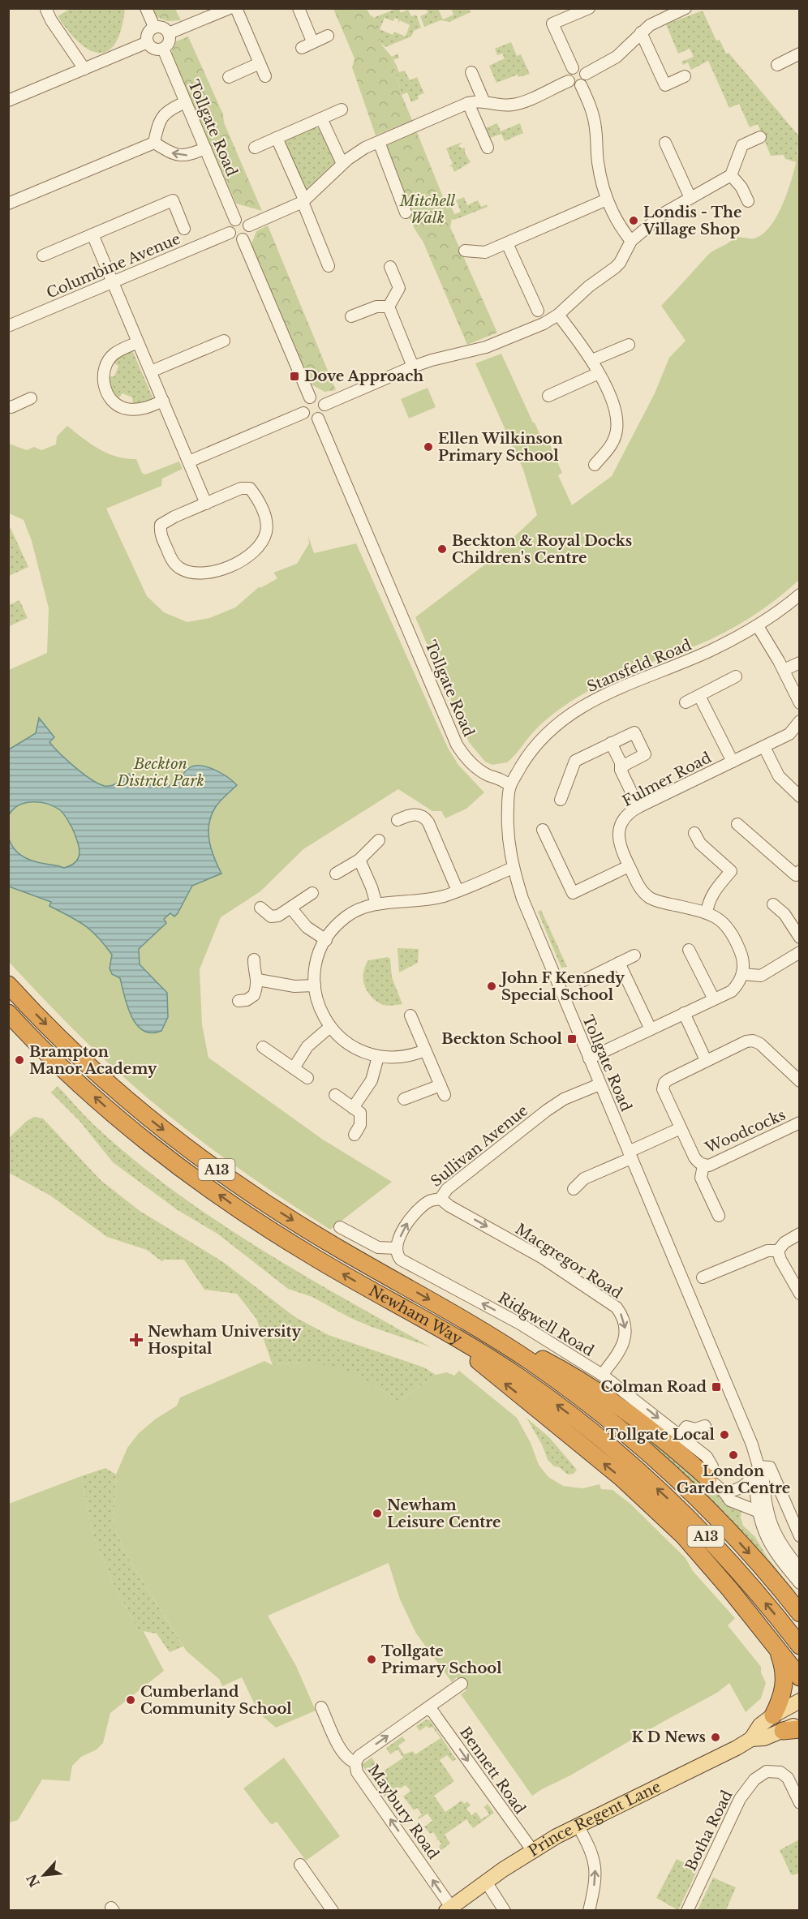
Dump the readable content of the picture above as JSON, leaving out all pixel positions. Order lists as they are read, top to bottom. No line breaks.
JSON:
{"streets":{"highway":["A13","Newham Way"],"main road":["Prince Regent Lane"],"street":["Tollgate Road","Columbine Avenue","Stansfeld Road","Fulmer Road","Woodcocks","Sullivan Avenue","Macgregor Road","Ridgwell Road","Bennett Road","Maybury Road","Botha Road"]},"crossings":[["Tollgate Road","Columbine Avenue"],["Tollgate Road","Stansfeld Road"],["Tollgate Road","Sullivan Avenue"],["Sullivan Avenue","Macgregor Road"],["Sullivan Avenue","Ridgwell Road"],["A13","Newham Way"],["A13","Prince Regent Lane"],["Macgregor Road","Ridgwell Road"],["Bennett Road","Prince Regent Lane"],["Maybury Road","Prince Regent Lane"]],"one_way":["Macgregor Road","Bennett Road","Maybury Road"],"parks":["Mitchell Walk","Beckton District Park"],"places":{"other":["Londis - The Village Shop","Ellen Wilkinson Primary School","Beckton & Royal Docks Children's Centre","John F Kennedy Special School","Brampton Manor Academy","Tollgate Local","London Garden Centre","Newham Leisure Centre","Tollgate Primary School","Cumberland Community School","K D News"],"transit":["Dove Approach","Beckton School","Colman Road"],"health":["Newham University Hospital"]},"north":"bottom left"}
